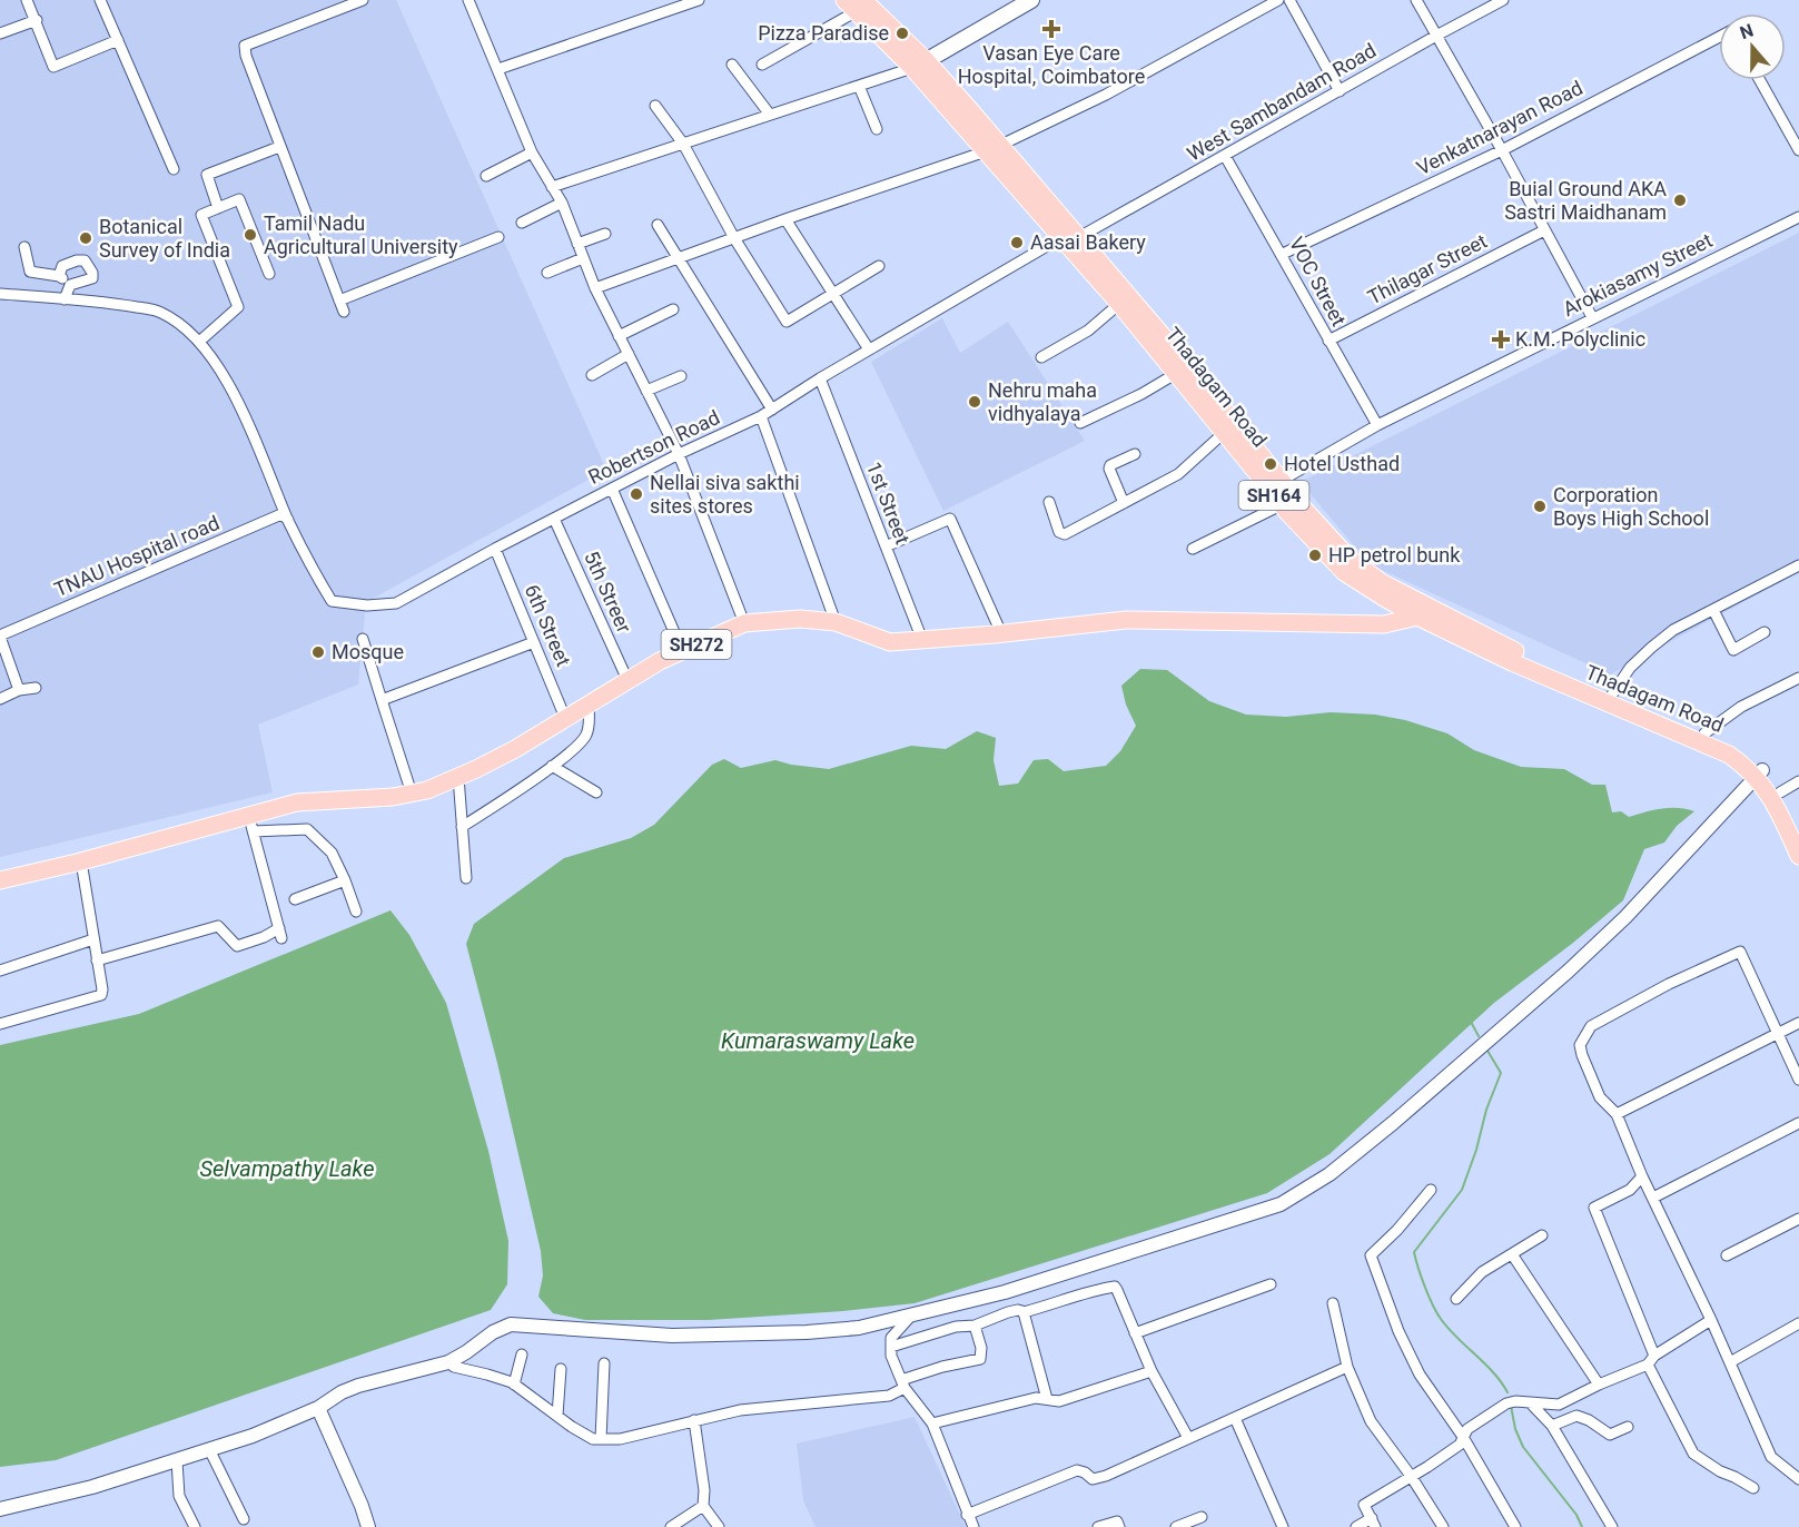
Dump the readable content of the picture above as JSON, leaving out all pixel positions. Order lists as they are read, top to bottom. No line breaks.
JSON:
{"streets":{"main road":["Thadagam Road","SH164","SH272"],"street":["West Sambandam Road","Venkatnarayan Road","Thilagar Street","Arokiasamy Street","VOC Street","Robertson Road","1st Street","TNAU Hospital road","5th Streer","6th Street"]},"crossings":[["West Sambandam Road","VOC Street"],["West Sambandam Road","Thadagam Road"],["Venkatnarayan Road","VOC Street"],["Thilagar Street","VOC Street"],["Arokiasamy Street","VOC Street"],["Arokiasamy Street","Thadagam Road"],["Thadagam Road","Robertson Road"],["Thadagam Road","SH272"],["Robertson Road","1st Street"],["Robertson Road","TNAU Hospital road"],["Robertson Road","5th Streer"],["Robertson Road","6th Street"],["1st Street","SH272"],["5th Streer","SH272"],["6th Street","SH272"]],"water":["Kumaraswamy Lake","Selvampathy Lake"],"places":{"health":["Vasan Eye Care Hospital, Coimbatore","K.M. Polyclinic"],"other":["Pizza Paradise","Buial Ground AKA Sastri Maidhanam","Tamil Nadu Agricultural University","Botanical Survey of India","Aasai Bakery","Nehru maha vidhyalaya","Hotel Usthad","Nellai siva sakthi sites stores","Corporation Boys High School","HP petrol bunk","Mosque"]},"north":"top"}
